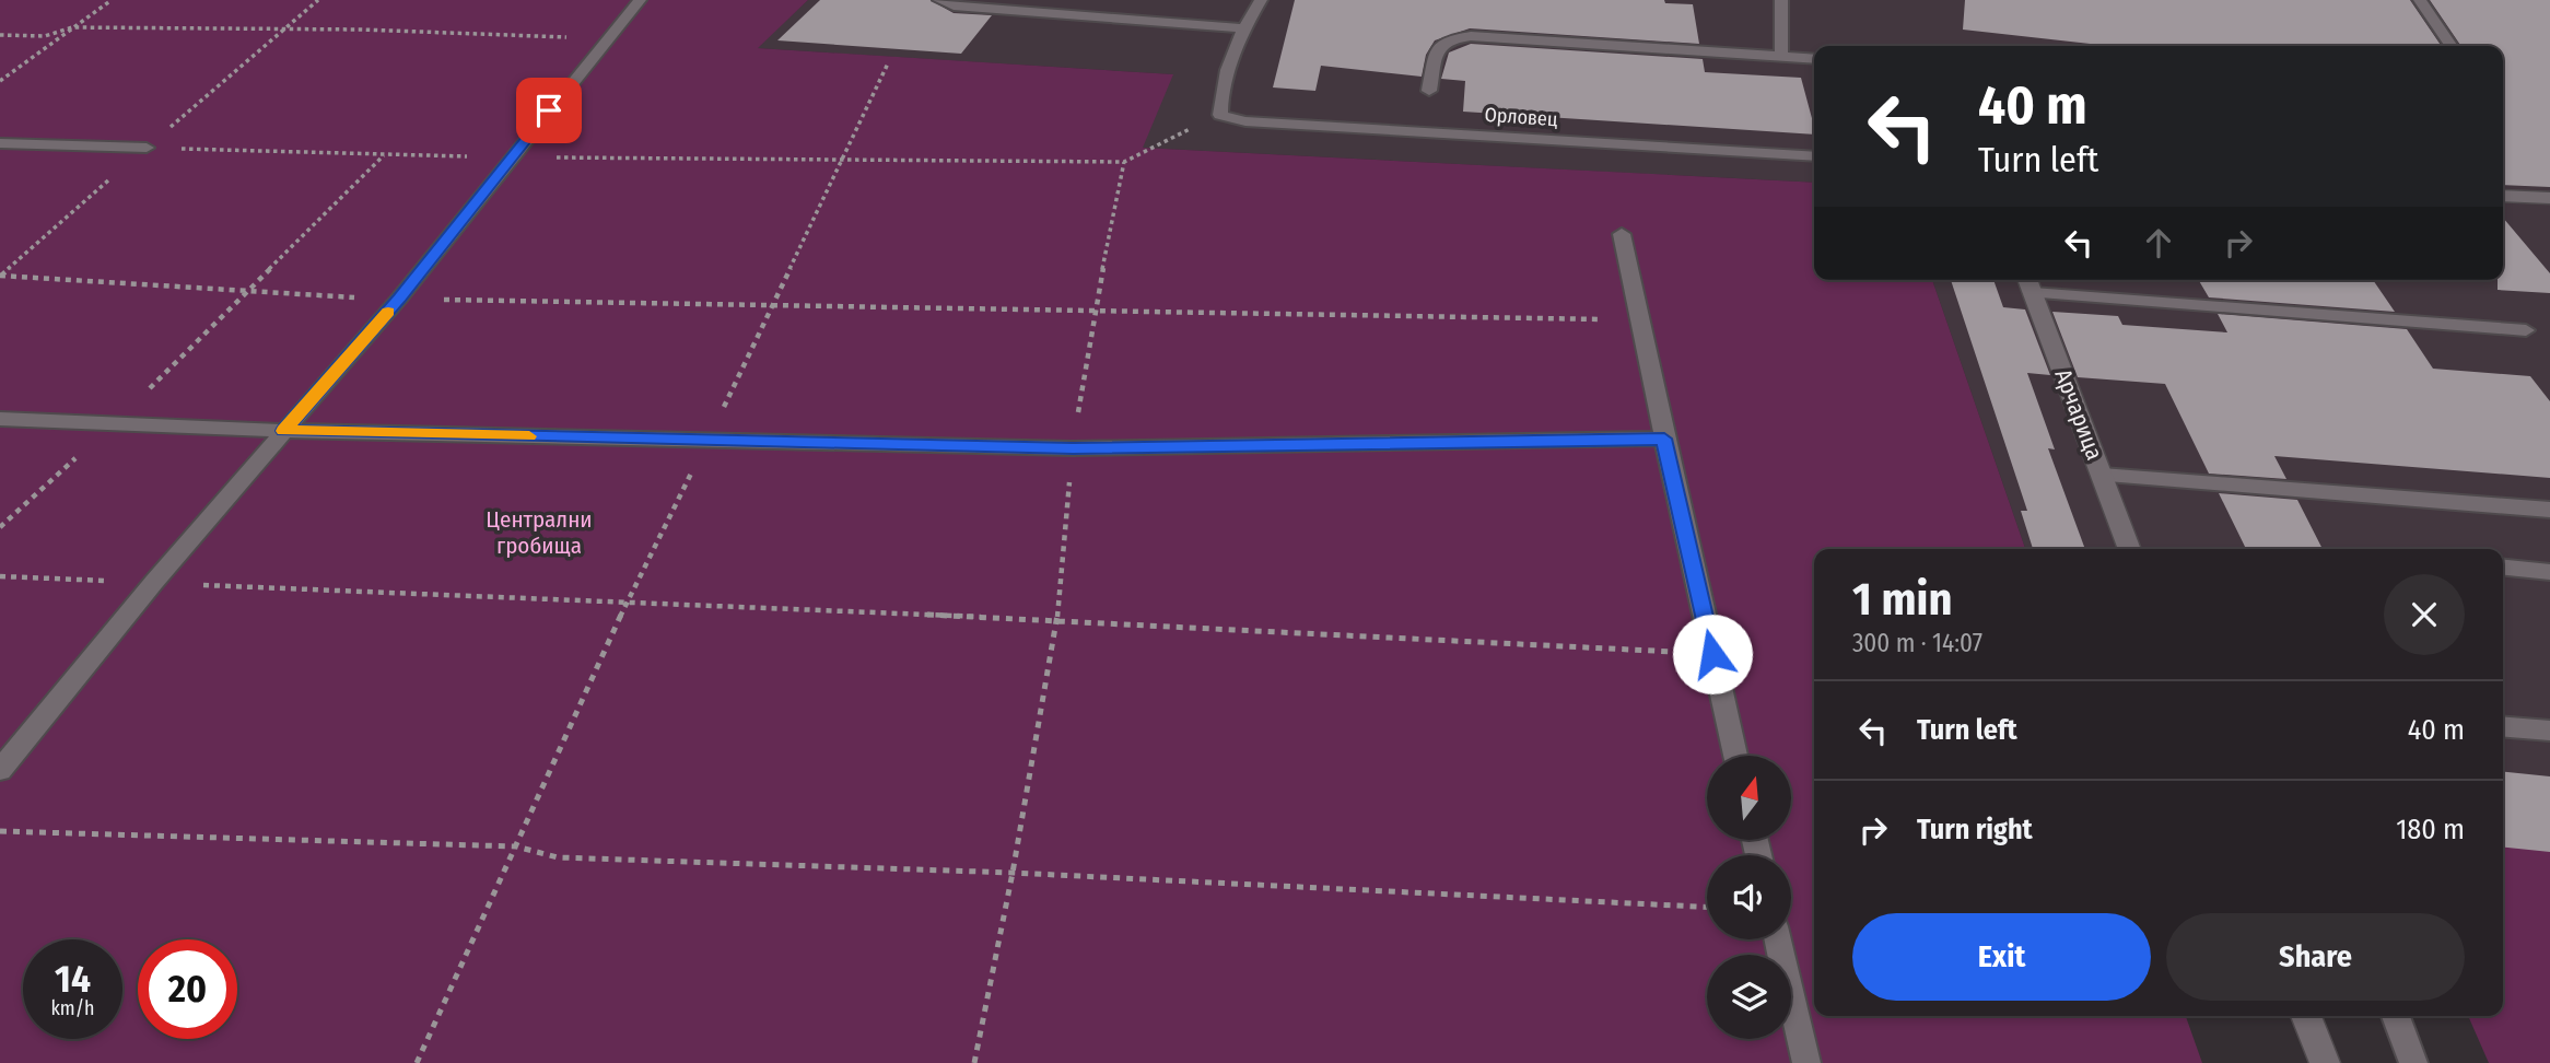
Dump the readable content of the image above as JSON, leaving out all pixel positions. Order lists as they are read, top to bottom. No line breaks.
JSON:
{"streets":{"street":["Арчарица"],"lane":["Орловец"]},"parks":["Централни гробища"],"north":"top","page":{"turn":["40 m","Turn left"],"heading":["1 min","300 m · 14:07"],"list":[{"name":"Turn left","value":"40 m"},{"name":"Turn right","value":"180 m"}],"buttons":["Exit","Share"],"speed":"14 km/h","limit":"20"}}
